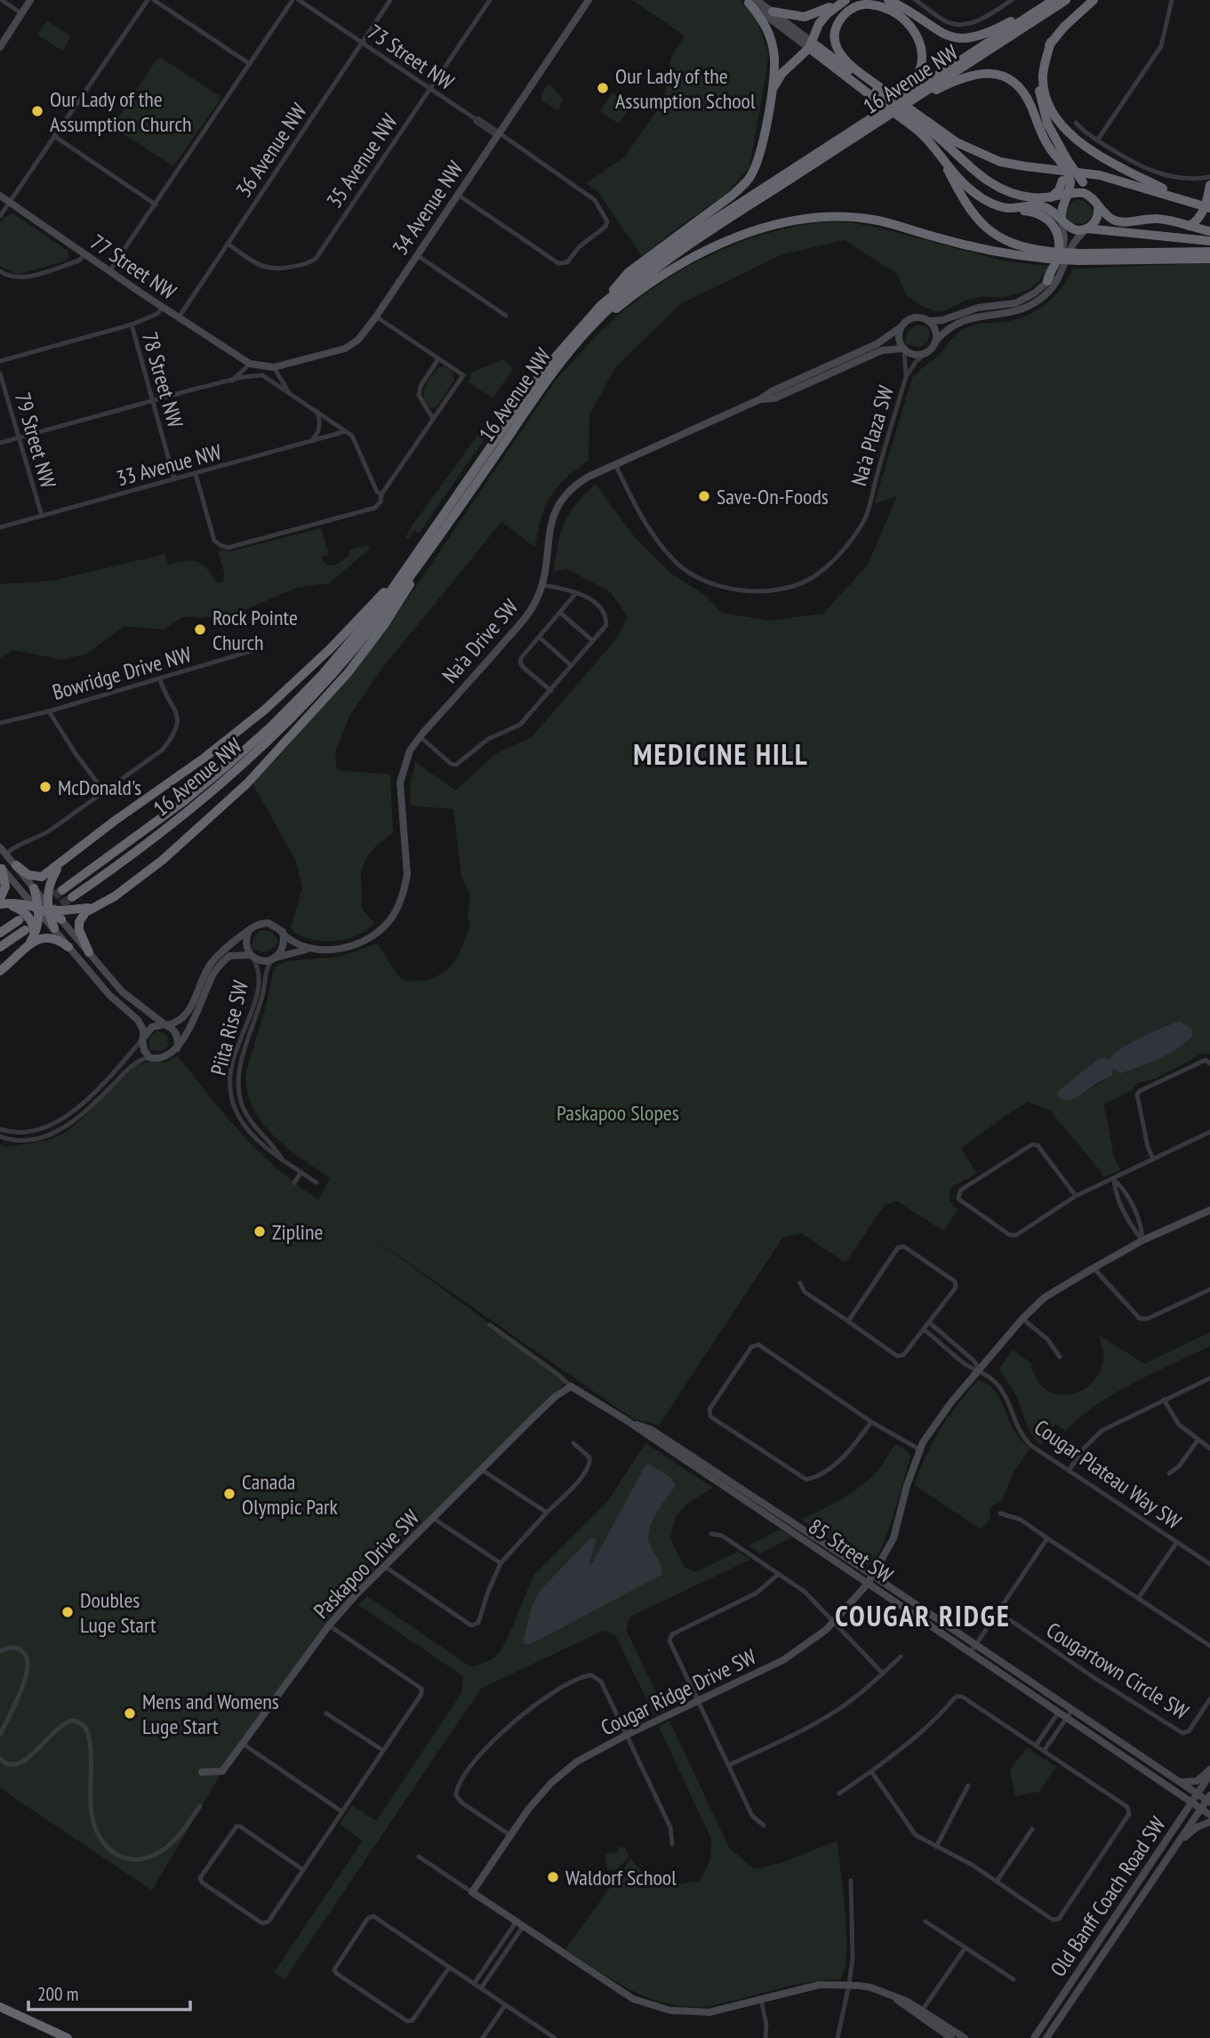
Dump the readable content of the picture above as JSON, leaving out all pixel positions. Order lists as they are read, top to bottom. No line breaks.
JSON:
{"streets":{"highway":["16 Avenue NW"],"street":["73 Street NW","36 Avenue NW","35 Avenue NW","34 Avenue NW","77 Street NW","78 Street NW","Na'a Plaza SW","79 Street NW","33 Avenue NW","Na'a Drive SW","Bowridge Drive NW","Piita Rise SW","Cougar Plateau Way SW","85 Street SW","Paskapoo Drive SW","Cougartown Circle SW","Cougar Ridge Drive SW","Old Banff Coach Road SW"]},"crossings":[["73 Street NW","36 Avenue NW"],["73 Street NW","35 Avenue NW"],["73 Street NW","34 Avenue NW"],["36 Avenue NW","35 Avenue NW"],["36 Avenue NW","77 Street NW"],["34 Avenue NW","77 Street NW"],["78 Street NW","33 Avenue NW"],["Na'a Plaza SW","Na'a Drive SW"],["79 Street NW","33 Avenue NW"],["Na'a Drive SW","Piita Rise SW"],["Cougar Plateau Way SW","Cougar Ridge Drive SW"],["85 Street SW","Paskapoo Drive SW"],["85 Street SW","Cougar Ridge Drive SW"],["85 Street SW","Old Banff Coach Road SW"]],"districts":["MEDICINE HILL","COUGAR RIDGE"],"parks":["Paskapoo Slopes"],"places":["Our Lady of the Assumption School","Our Lady of the Assumption Church","Save-On-Foods","Rock Pointe Church","McDonald's","Zipline","Canada Olympic Park","Doubles Luge Start","Mens and Womens Luge Start","Waldorf School"],"scale_bar":"200 m"}
